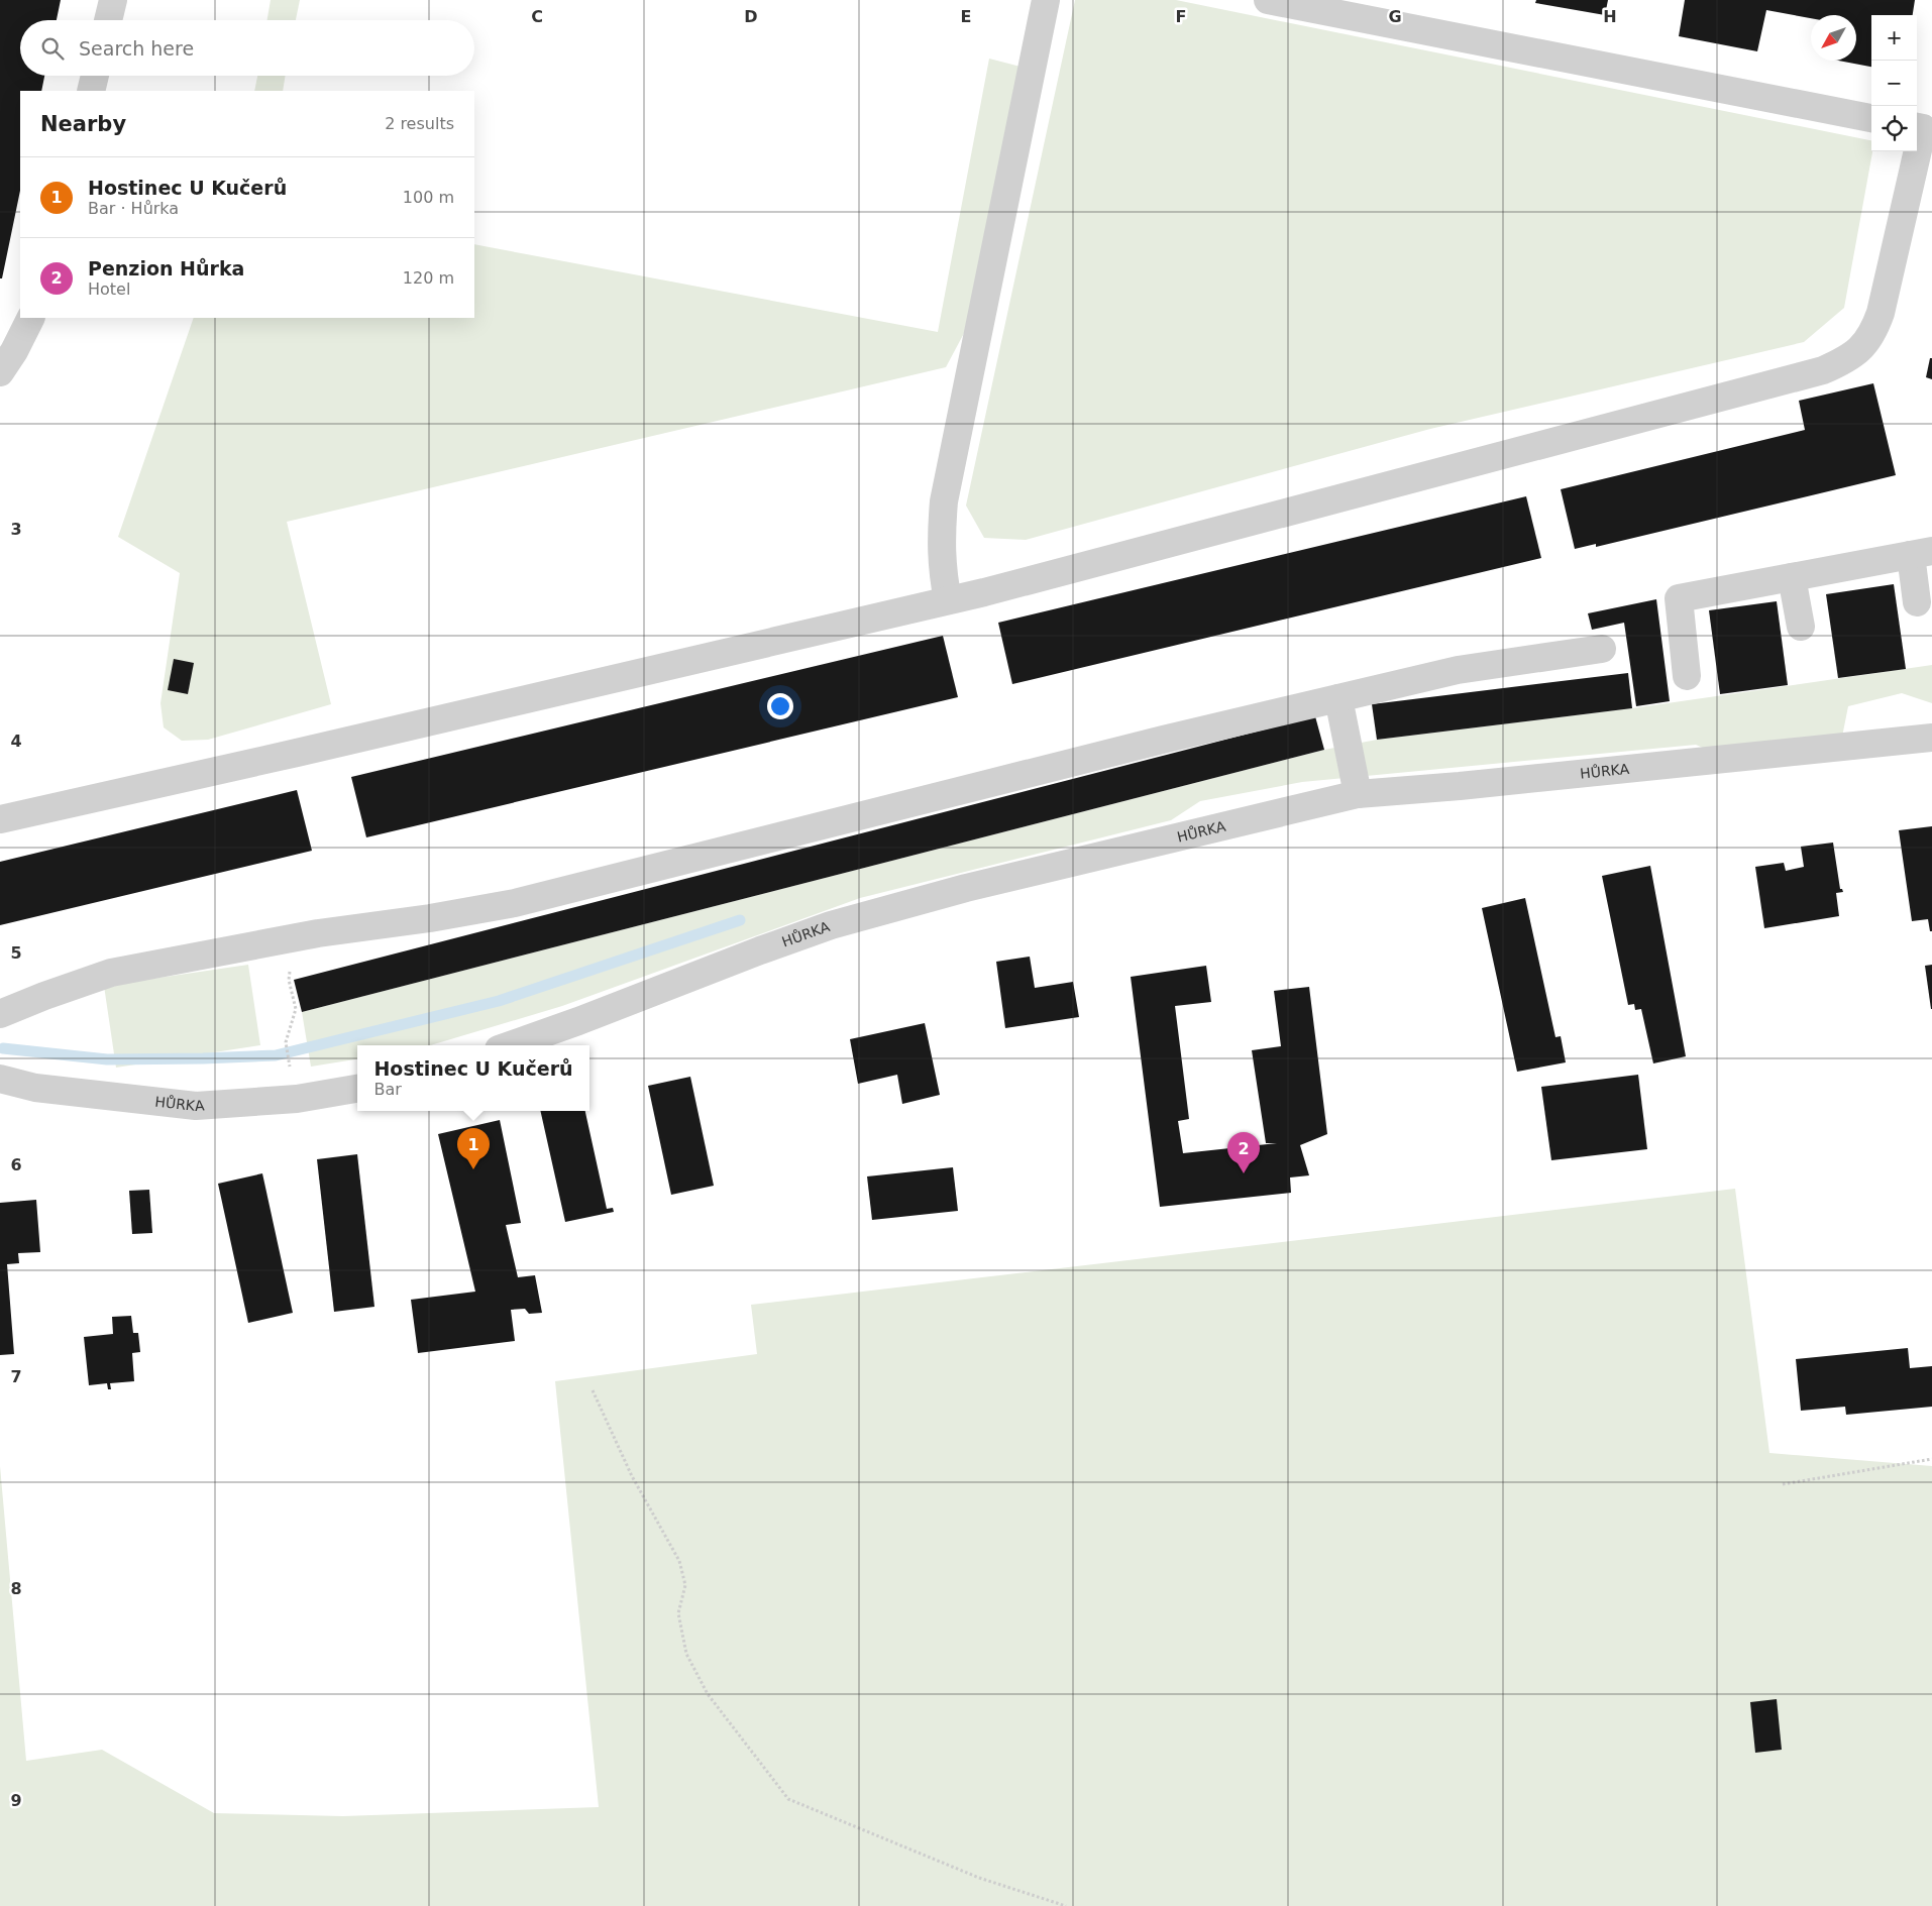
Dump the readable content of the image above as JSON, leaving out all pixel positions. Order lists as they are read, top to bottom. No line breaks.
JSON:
{"streets":{"street":["HŮRKA"]},"north":"bottom left","page":{"map_buttons":["+","−"],"search":"Search here","heading":["Nearby","2 results"],"list":[{"mark":"1","name":"Hostinec U Kučerů","note":"Bar · Hůrka","value":"100 m"},{"mark":"2","name":"Penzion Hůrka","note":"Hotel","value":"120 m"}],"popup":["Hostinec U Kučerů","Bar"],"pins":["1","2"]},"grid":{"columns":["C","D","E","F","G","H"],"rows":["3","4","5","6","7","8","9"]}}
